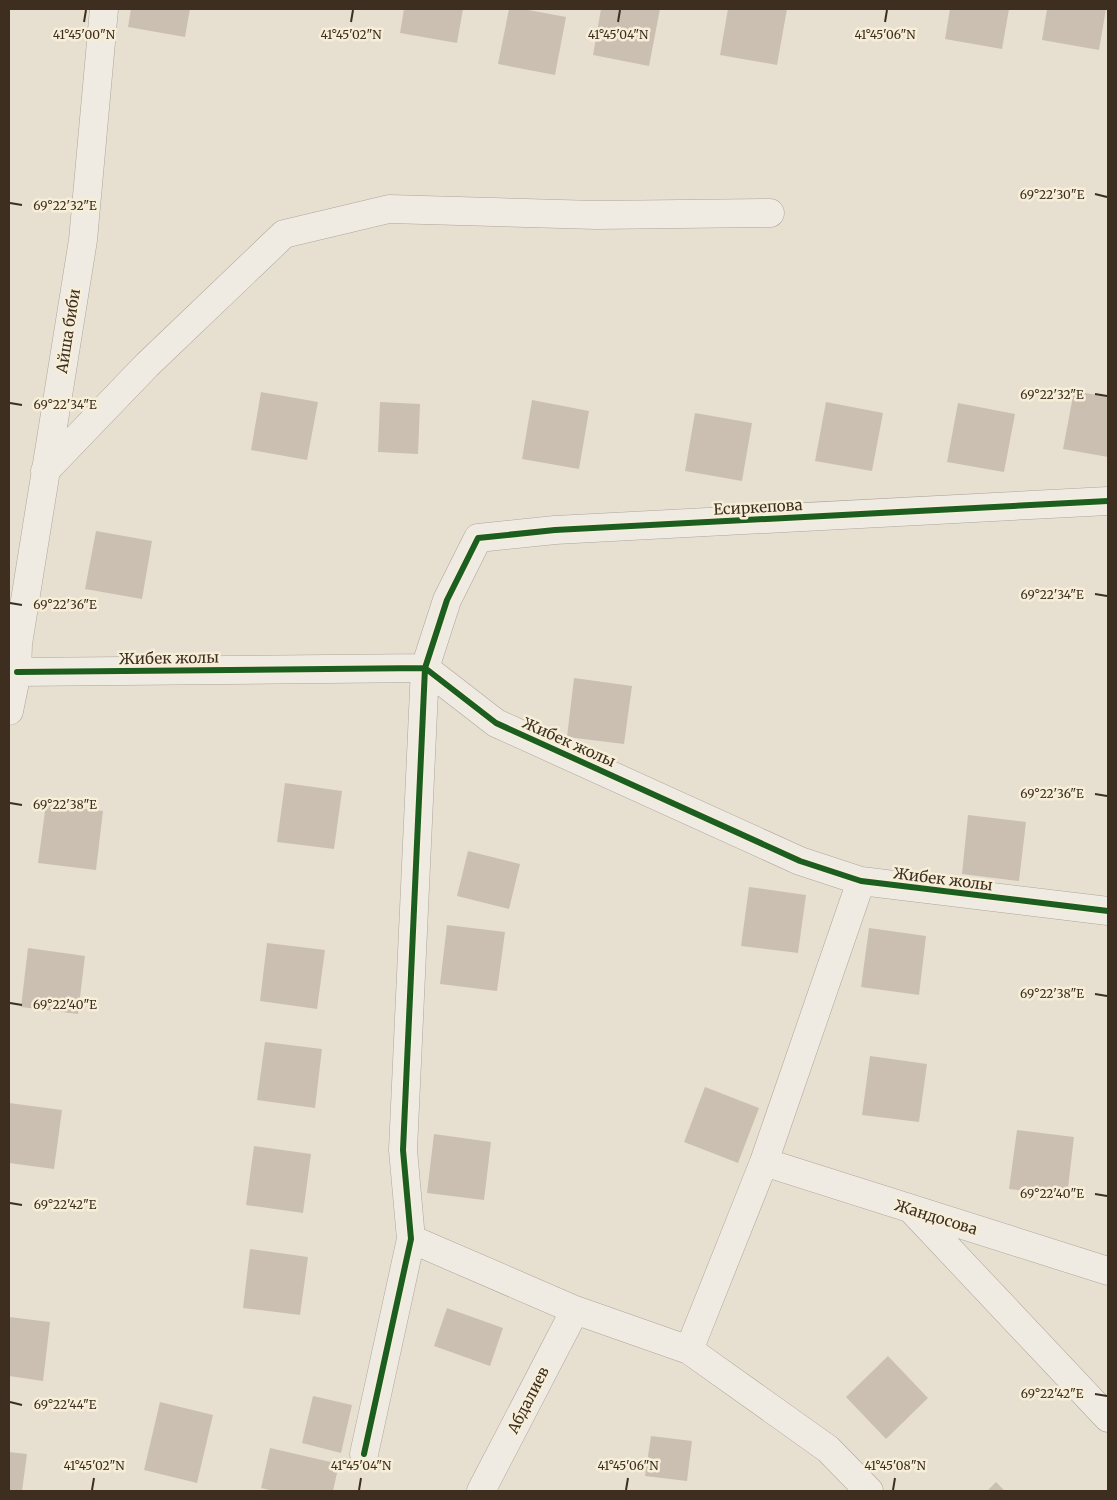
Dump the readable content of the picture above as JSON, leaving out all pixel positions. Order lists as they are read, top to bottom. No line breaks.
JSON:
{"streets":{"street":["Айша биби","Есиркепова","Жибек жолы","Жандосова","Абдалиев"]},"crossings":[["Айша биби","Жибек жолы"],["Есиркепова","Жибек жолы"]],"coordinates":["41°45'00\"N","41°45'02\"N","41°45'04\"N","41°45'06\"N","69°22'30\"E","69°22'32\"E","69°22'34\"E","69°22'36\"E","69°22'38\"E","69°22'40\"E","69°22'42\"E","69°22'44\"E","41°45'08\"N"]}
